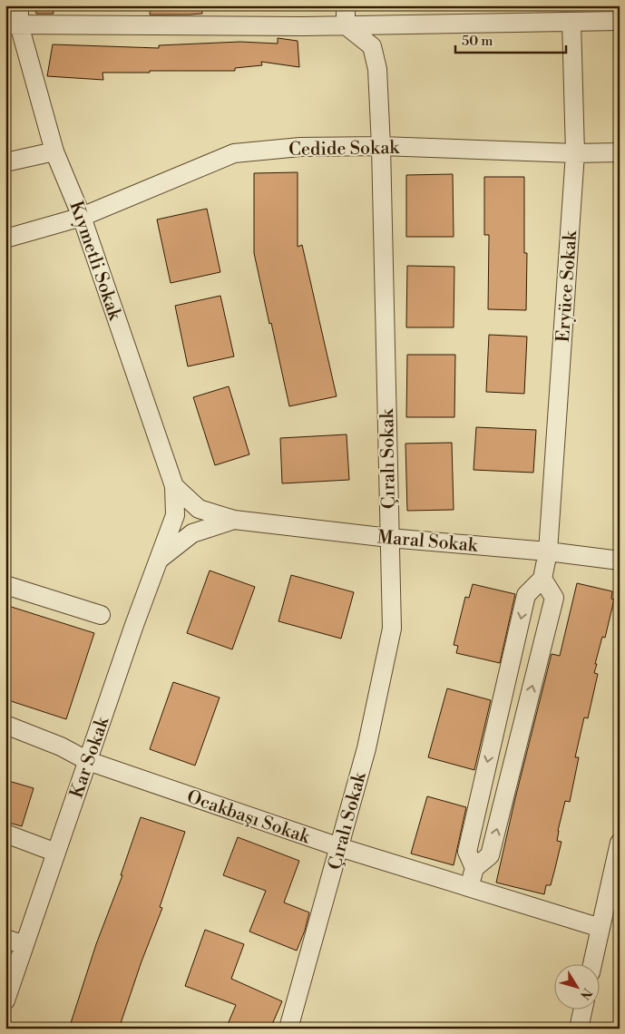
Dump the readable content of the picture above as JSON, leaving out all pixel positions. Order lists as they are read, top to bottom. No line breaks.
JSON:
{"streets":{"street":["Cedide Sokak","Kıymetli Sokak","Eryüce Sokak","Çıralı Sokak","Maral Sokak","Kar Sokak","Ocakbaşı Sokak"]},"crossings":[["Cedide Sokak","Kıymetli Sokak"],["Cedide Sokak","Eryüce Sokak"],["Cedide Sokak","Çıralı Sokak"],["Kıymetli Sokak","Kar Sokak"],["Eryüce Sokak","Maral Sokak"],["Çıralı Sokak","Maral Sokak"],["Çıralı Sokak","Ocakbaşı Sokak"],["Kar Sokak","Ocakbaşı Sokak"]],"scale_bar":"50 m","north":"bottom right"}
